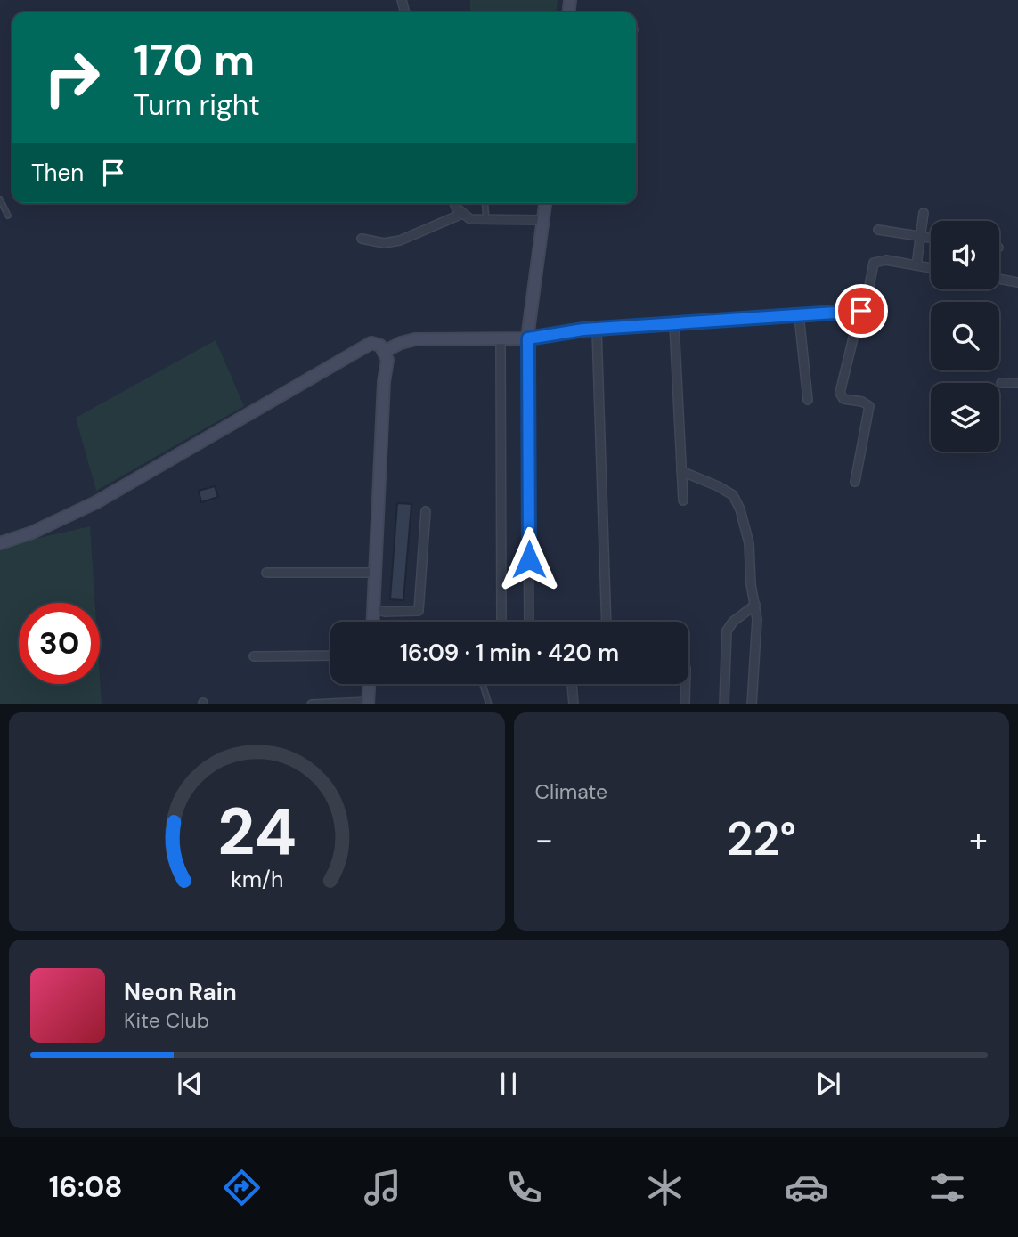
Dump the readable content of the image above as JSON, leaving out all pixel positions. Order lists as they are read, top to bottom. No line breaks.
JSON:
{"page":{"turn":["170 m","Turn right"],"then":"Then","limit":"30","trip":"16:09 · 1 min · 420 m","tile":"Climate","heat":["−","22°","+"],"song":["Neon Rain","Kite Club"],"tabs":"16:08","gauge":["24","km/h"]}}
